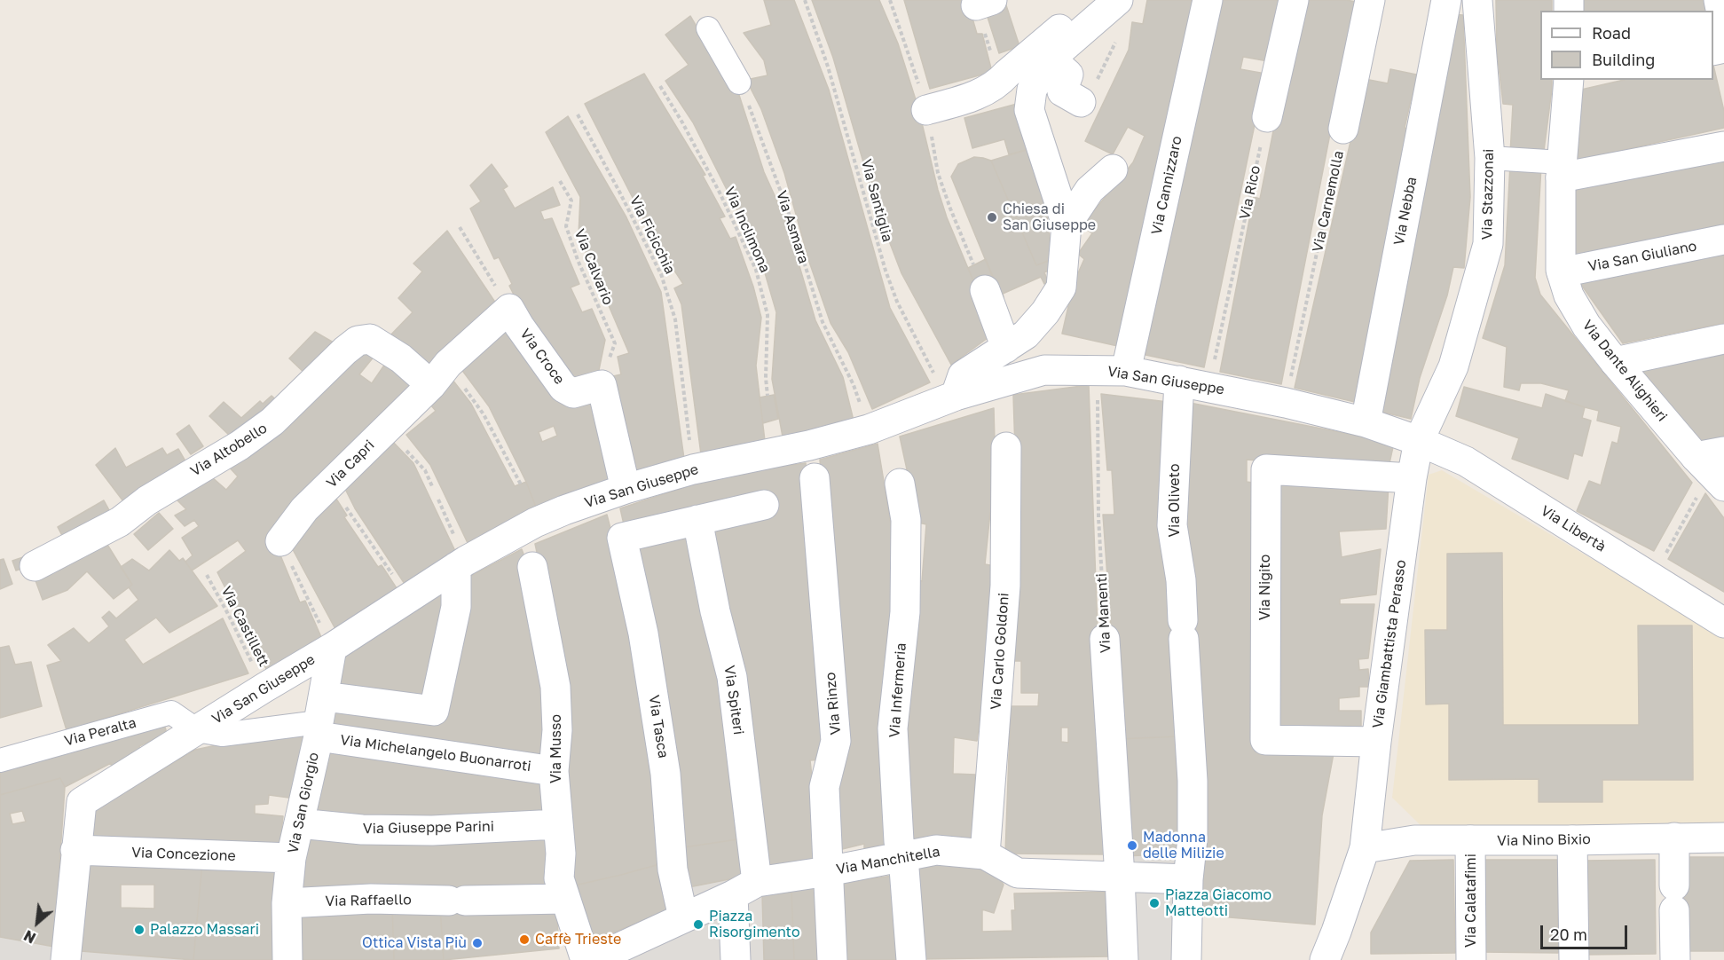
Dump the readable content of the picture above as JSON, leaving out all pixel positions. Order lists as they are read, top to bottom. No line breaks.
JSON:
{"streets":{"street":["Via Cannizzaro","Via Stazzonai","Via Nebba","Via San Giuliano","Via Croce","Via Dante Alighieri","Via San Giuseppe","Via Altobello","Via Capri","Via Oliveto","Via Libertà","Via Nigito","Via Manenti","Via Giambattista Perasso","Via Carlo Goldoni","Via Infermeria","Via Spiteri","Via Rinzo","Via Tasca","Via Peralta","Via Musso","Via Michelangelo Buonarroti","Via San Giorgio","Via Giuseppe Parini","Via Nino Bixio","Via Concezione","Via Manchitella","Via Raffaello","Via Calatafimi"],"path":["Via Rico","Via Santiglia","Via Carnemolla","Via Asmara","Via Inclimona","Via Ficicchia","Via Calvario","Via Castillett"]},"crossings":[["Via Cannizzaro","Via San Giuseppe"],["Via Rico","Via San Giuseppe"],["Via Stazzonai","Via San Giuseppe"],["Via Stazzonai","Via Libertà"],["Via Stazzonai","Via Giambattista Perasso"],["Via Santiglia","Via San Giuseppe"],["Via Carnemolla","Via San Giuseppe"],["Via Nebba","Via San Giuseppe"],["Via Asmara","Via San Giuseppe"],["Via Ficicchia","Via San Giuseppe"],["Via San Giuliano","Via Dante Alighieri"],["Via Croce","Via San Giuseppe"],["Via Croce","Via Capri"],["Via San Giuseppe","Via Oliveto"],["Via San Giuseppe","Via Libertà"],["Via San Giuseppe","Via Manenti"],["Via San Giuseppe","Via Castillett"],["Via San Giuseppe","Via Giambattista Perasso"],["Via San Giuseppe","Via Peralta"],["Via San Giuseppe","Via San Giorgio"],["Via San Giuseppe","Via Concezione"],["Via Altobello","Via Capri"],["Via Oliveto","Via Manchitella"],["Via Libertà","Via Giambattista Perasso"],["Via Nigito","Via Giambattista Perasso"],["Via Manenti","Via Manchitella"],["Via Giambattista Perasso","Via Nino Bixio"],["Via Carlo Goldoni","Via Manchitella"],["Via Infermeria","Via Manchitella"],["Via Spiteri","Via Tasca"],["Via Spiteri","Via Manchitella"],["Via Rinzo","Via Manchitella"],["Via Tasca","Via Manchitella"],["Via Musso","Via Michelangelo Buonarroti"],["Via Musso","Via Giuseppe Parini"],["Via Musso","Via Raffaello"],["Via Michelangelo Buonarroti","Via San Giorgio"],["Via San Giorgio","Via Giuseppe Parini"],["Via San Giorgio","Via Concezione"],["Via San Giorgio","Via Raffaello"],["Via Nino Bixio","Via Calatafimi"]],"places":["Chiesa di San Giuseppe","Madonna delle Milizie","Piazza Giacomo Matteotti","Piazza Risorgimento","Palazzo Massari","Caffè Trieste","Ottica Vista Più"],"legend":["Road","Building"],"scale_bar":"20 m","north":"bottom left"}
